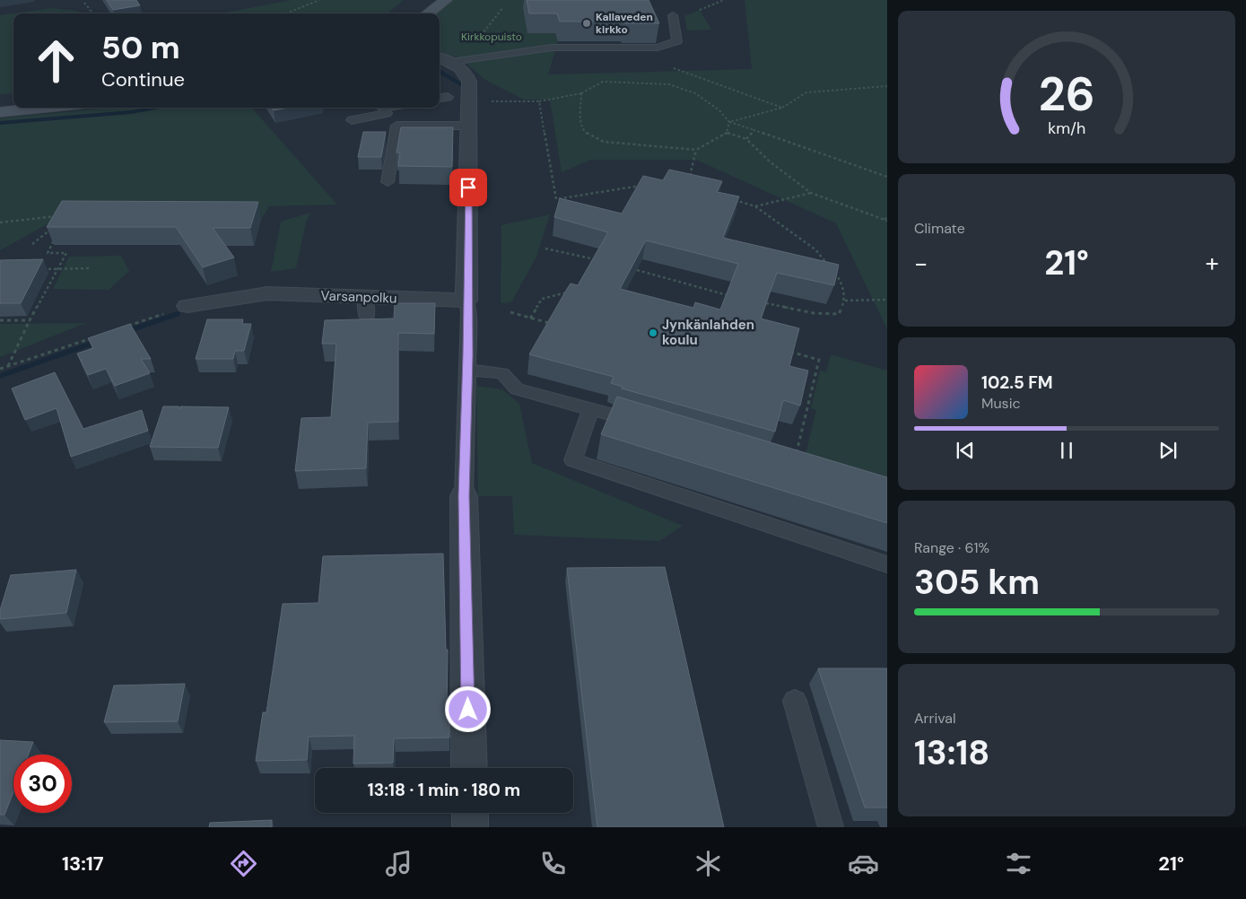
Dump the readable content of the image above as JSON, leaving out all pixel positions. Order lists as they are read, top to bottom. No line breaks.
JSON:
{"streets":{"street":["Varsanpolku"]},"parks":["Kirkkopuisto"],"places":["Kallaveden kirkko","Jynkänlahden koulu"],"page":{"turn":["50 m","Continue"],"tile":["Climate",["Range · 61%","305 km"],["Arrival","13:18"]],"heat":["−","21°","+"],"song":["102.5 FM","Music"],"limit":"30","trip":"13:18 · 1 min · 180 m","tabs":["13:17","21°"],"gauge":["26","km/h"]}}
